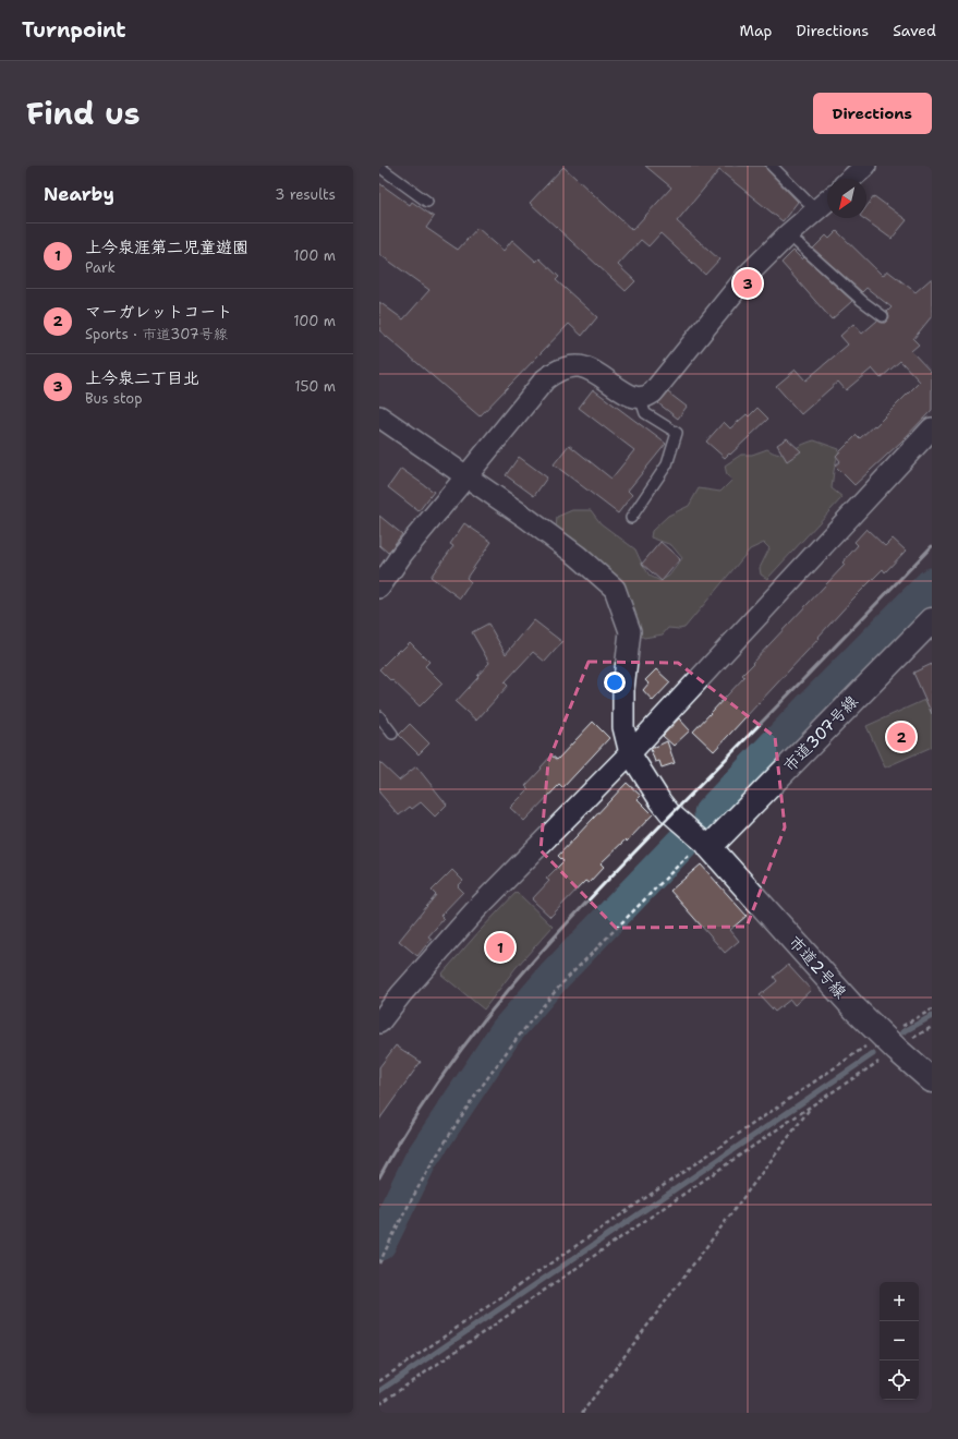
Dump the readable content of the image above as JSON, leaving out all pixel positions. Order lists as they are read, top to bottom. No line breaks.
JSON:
{"streets":{"street":["市道307号線","市道2号線"]},"crossings":[["市道307号線","市道2号線"]],"north":"bottom left","page":{"header":"Turnpoint","nav":["Map","Directions","Saved"],"title":"Find us","buttons":"Directions","heading":["Nearby","3 results"],"list":[{"mark":"1","name":"上今泉涯第二児童遊園","note":"Park","value":"100 m"},{"mark":"2","name":"マーガレットコート","note":"Sports · 市道307号線","value":"100 m"},{"mark":"3","name":"上今泉二丁目北","note":"Bus stop","value":"150 m"}],"pins":["3","2","1"],"map_buttons":["+","−"]}}
